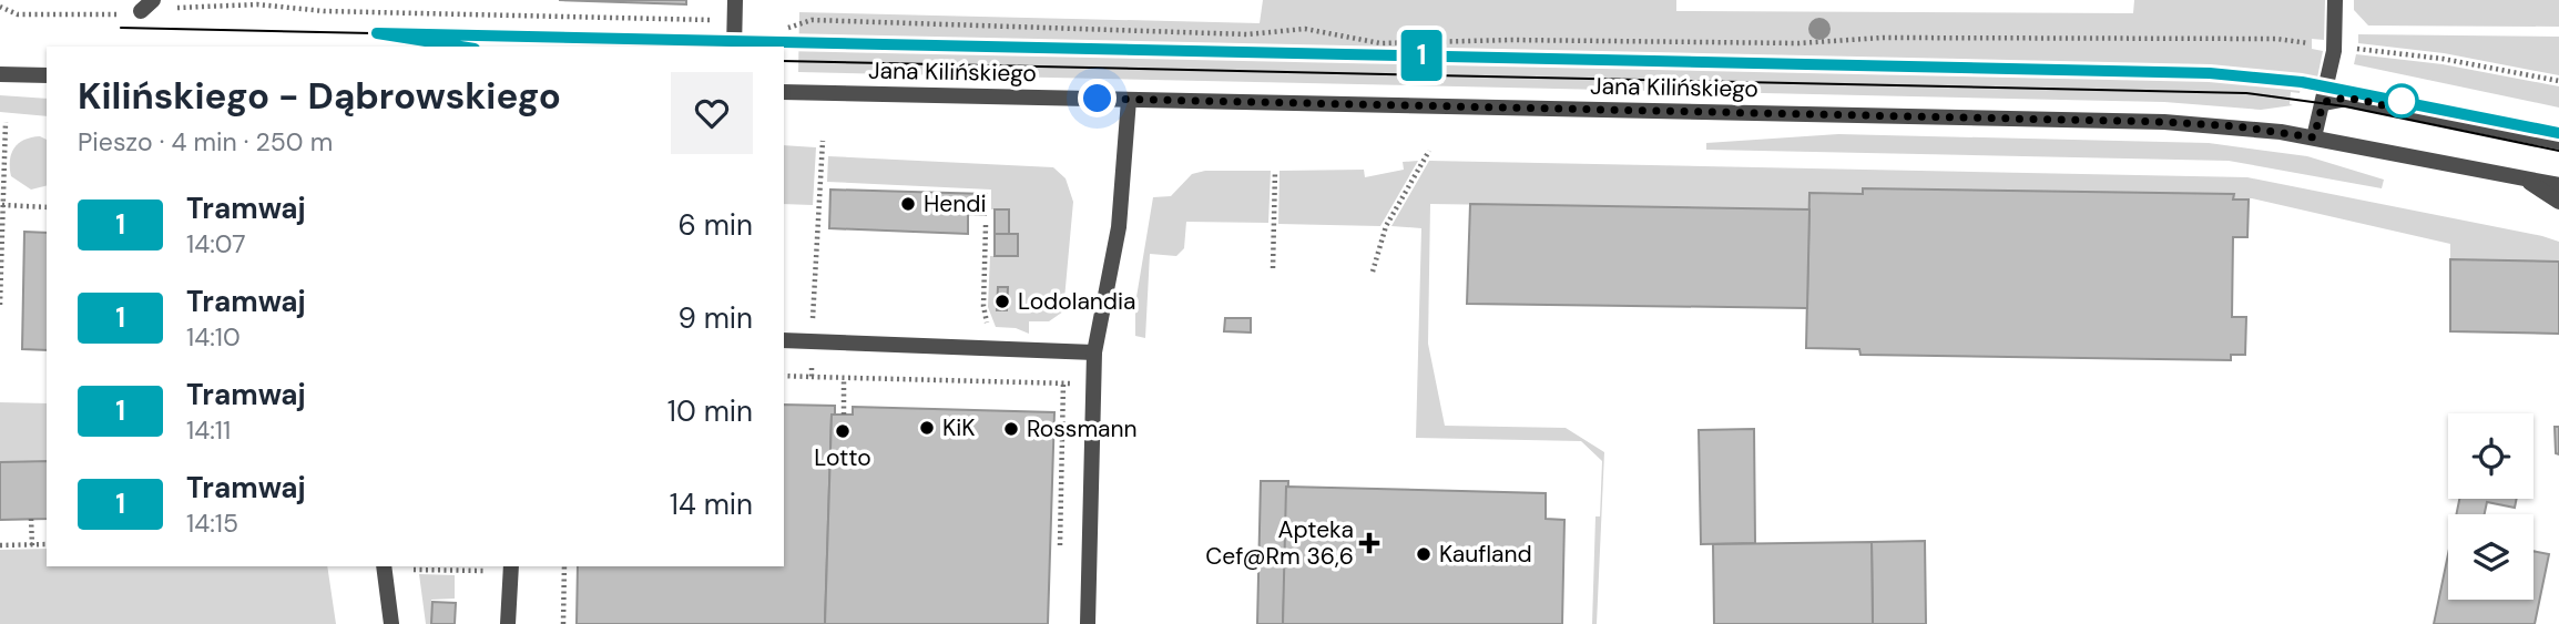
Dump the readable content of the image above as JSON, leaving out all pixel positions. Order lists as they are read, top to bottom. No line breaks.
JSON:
{"streets":{"street":["Jana Kilińskiego"]},"places":{"other":["Hendi","Lodolandia","KiK","Rossmann","Lotto","Kaufland"],"health":["Apteka Cef@Rm 36,6"]},"lines":["tram line 1"],"page":{"on_map":"1","heading":["Kilińskiego - Dąbrowskiego","Pieszo · 4 min · 250 m"],"list":[{"mark":"1","name":"Tramwaj","note":"14:07","value":"6 min"},{"mark":"1","name":"Tramwaj","note":"14:10","value":"9 min"},{"mark":"1","name":"Tramwaj","note":"14:11","value":"10 min"},{"mark":"1","name":"Tramwaj","note":"14:15","value":"14 min"}]}}
